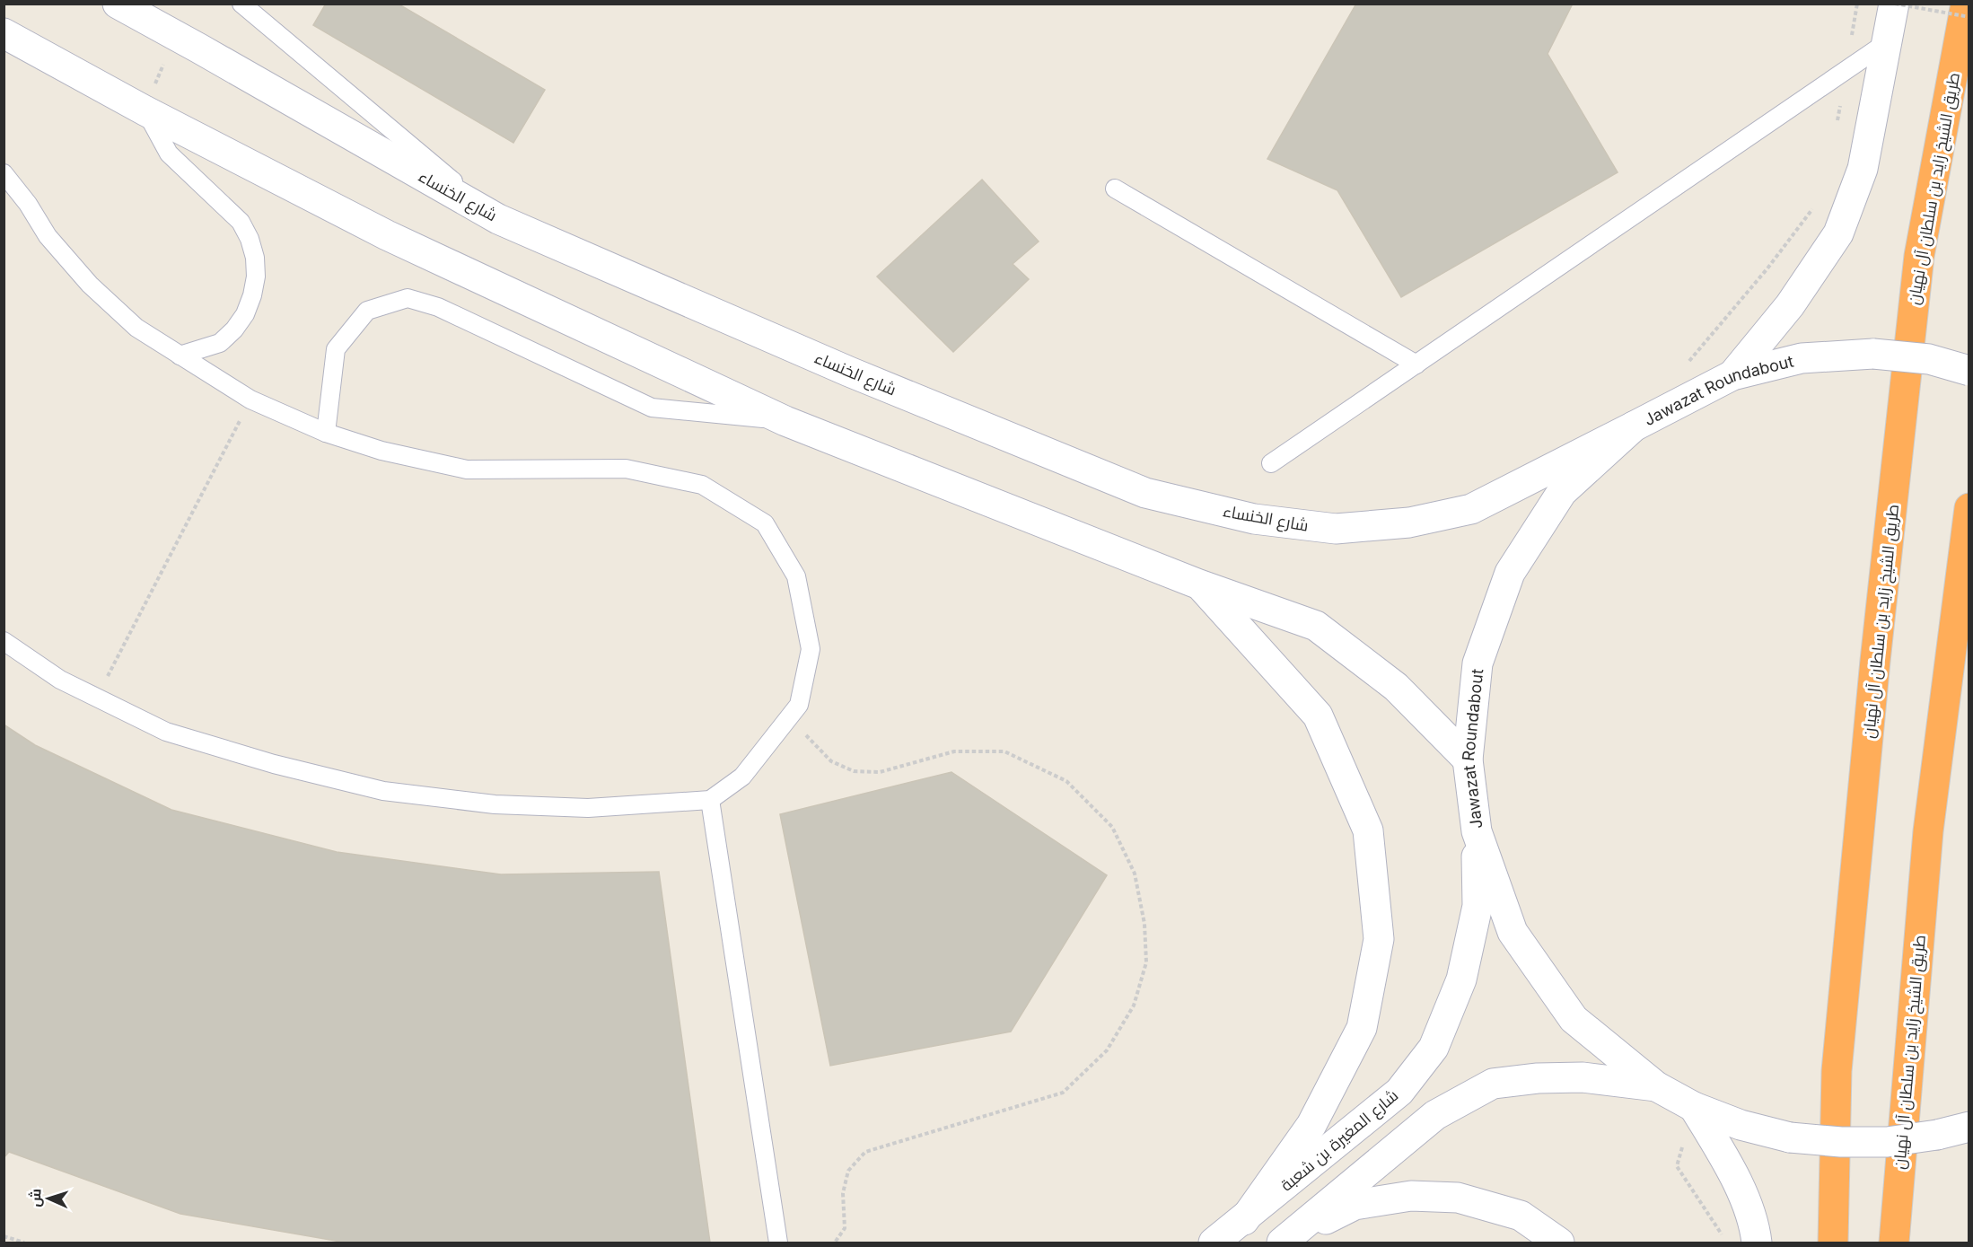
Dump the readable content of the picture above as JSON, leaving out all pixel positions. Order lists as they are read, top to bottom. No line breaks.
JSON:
{"streets":{"highway":["طريق الشيخ زايد بن سلطان آل نهيان"],"main road":["شارع الخنساء","Jawazat Roundabout","شارع المغيرة بن شعبة"]},"crossings":[["شارع الخنساء","Jawazat Roundabout"],["Jawazat Roundabout","شارع المغيرة بن شعبة"]],"north":"left"}
